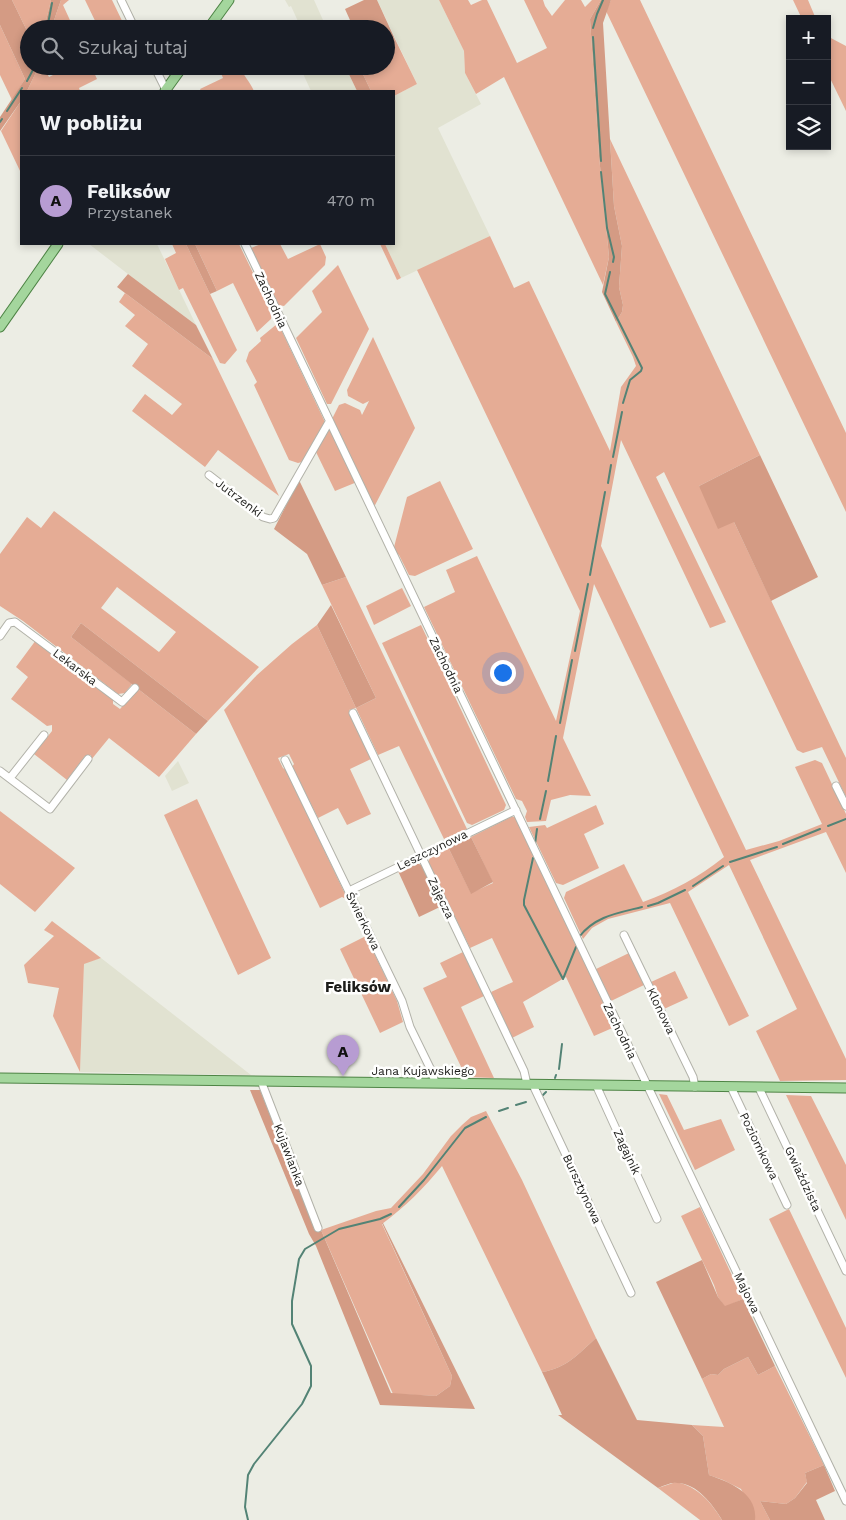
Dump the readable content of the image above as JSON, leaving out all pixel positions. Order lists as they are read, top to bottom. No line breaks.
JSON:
{"streets":{"main road":["Jana Kujawskiego"],"street":["Zachodnia","Jutrzenki","Lekarska","Leszczynowa","Zajęcza","Świerkowa","Klonowa","Poziomkowa","Zagajnik","Kujawianka","Gwiaździsta","Bursztynowa","Majowa"]},"crossings":[["Zachodnia","Jutrzenki"],["Zachodnia","Leszczynowa"],["Zachodnia","Jana Kujawskiego"],["Zachodnia","Majowa"],["Leszczynowa","Zajęcza"],["Leszczynowa","Świerkowa"],["Zajęcza","Jana Kujawskiego"],["Zajęcza","Bursztynowa"],["Świerkowa","Jana Kujawskiego"],["Klonowa","Jana Kujawskiego"],["Jana Kujawskiego","Poziomkowa"],["Jana Kujawskiego","Zagajnik"],["Jana Kujawskiego","Kujawianka"],["Jana Kujawskiego","Gwiaździsta"],["Jana Kujawskiego","Bursztynowa"],["Jana Kujawskiego","Majowa"]],"districts":["Feliksów"],"page":{"map_buttons":["+","−"],"search":"Szukaj tutaj","heading":"W pobliżu","list":[{"mark":"A","name":"Feliksów","note":"Przystanek","value":"470 m"}],"pins":"A"}}
